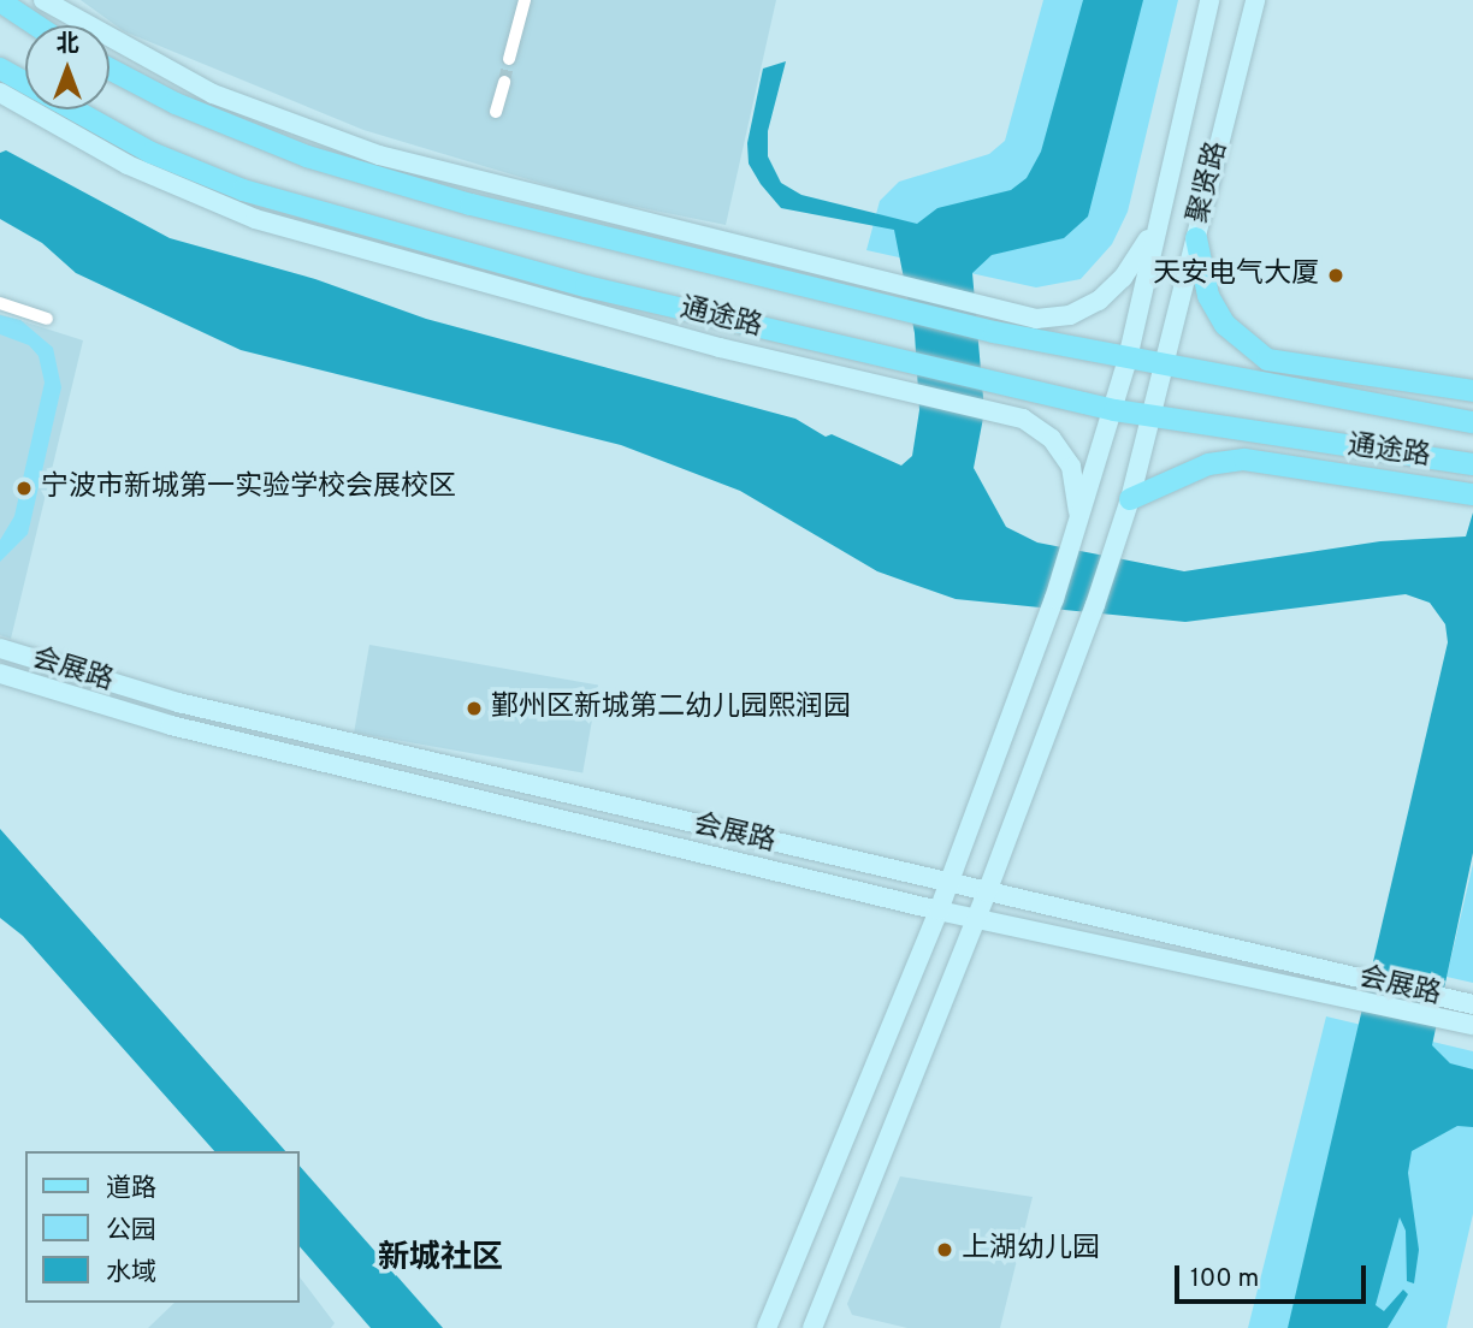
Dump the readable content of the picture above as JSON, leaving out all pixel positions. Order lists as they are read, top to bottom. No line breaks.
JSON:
{"streets":{"main road":["聚贤路","通途路","会展路"]},"crossings":[["聚贤路","通途路"],["聚贤路","会展路"]],"districts":["新城社区"],"places":["天安电气大厦","宁波市新城第一实验学校会展校区","鄞州区新城第二幼儿园熙润园","上湖幼儿园"],"legend":["道路","公园","水域"],"scale_bar":"100 m","north":"top"}
